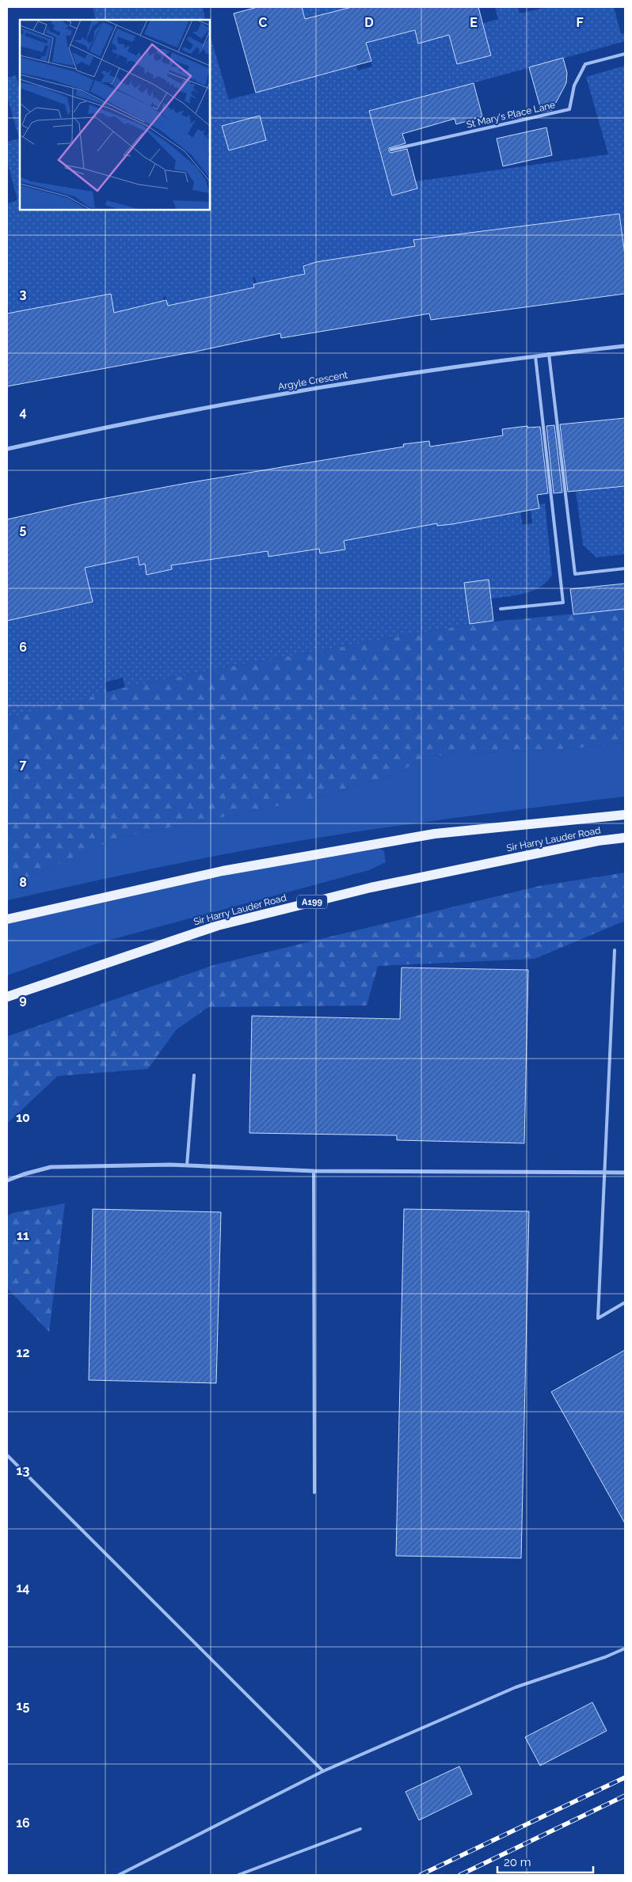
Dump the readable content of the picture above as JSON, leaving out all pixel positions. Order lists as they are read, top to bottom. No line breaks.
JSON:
{"streets":{"main road":["Sir Harry Lauder Road","A199"],"street":["Argyle Crescent"],"lane":["St Mary's Place Lane"]},"scale_bar":"20 m","grid":{"columns":["C","D","E","F"],"rows":["3","4","5","6","7","8","9","10","11","12","13","14","15","16"]}}
